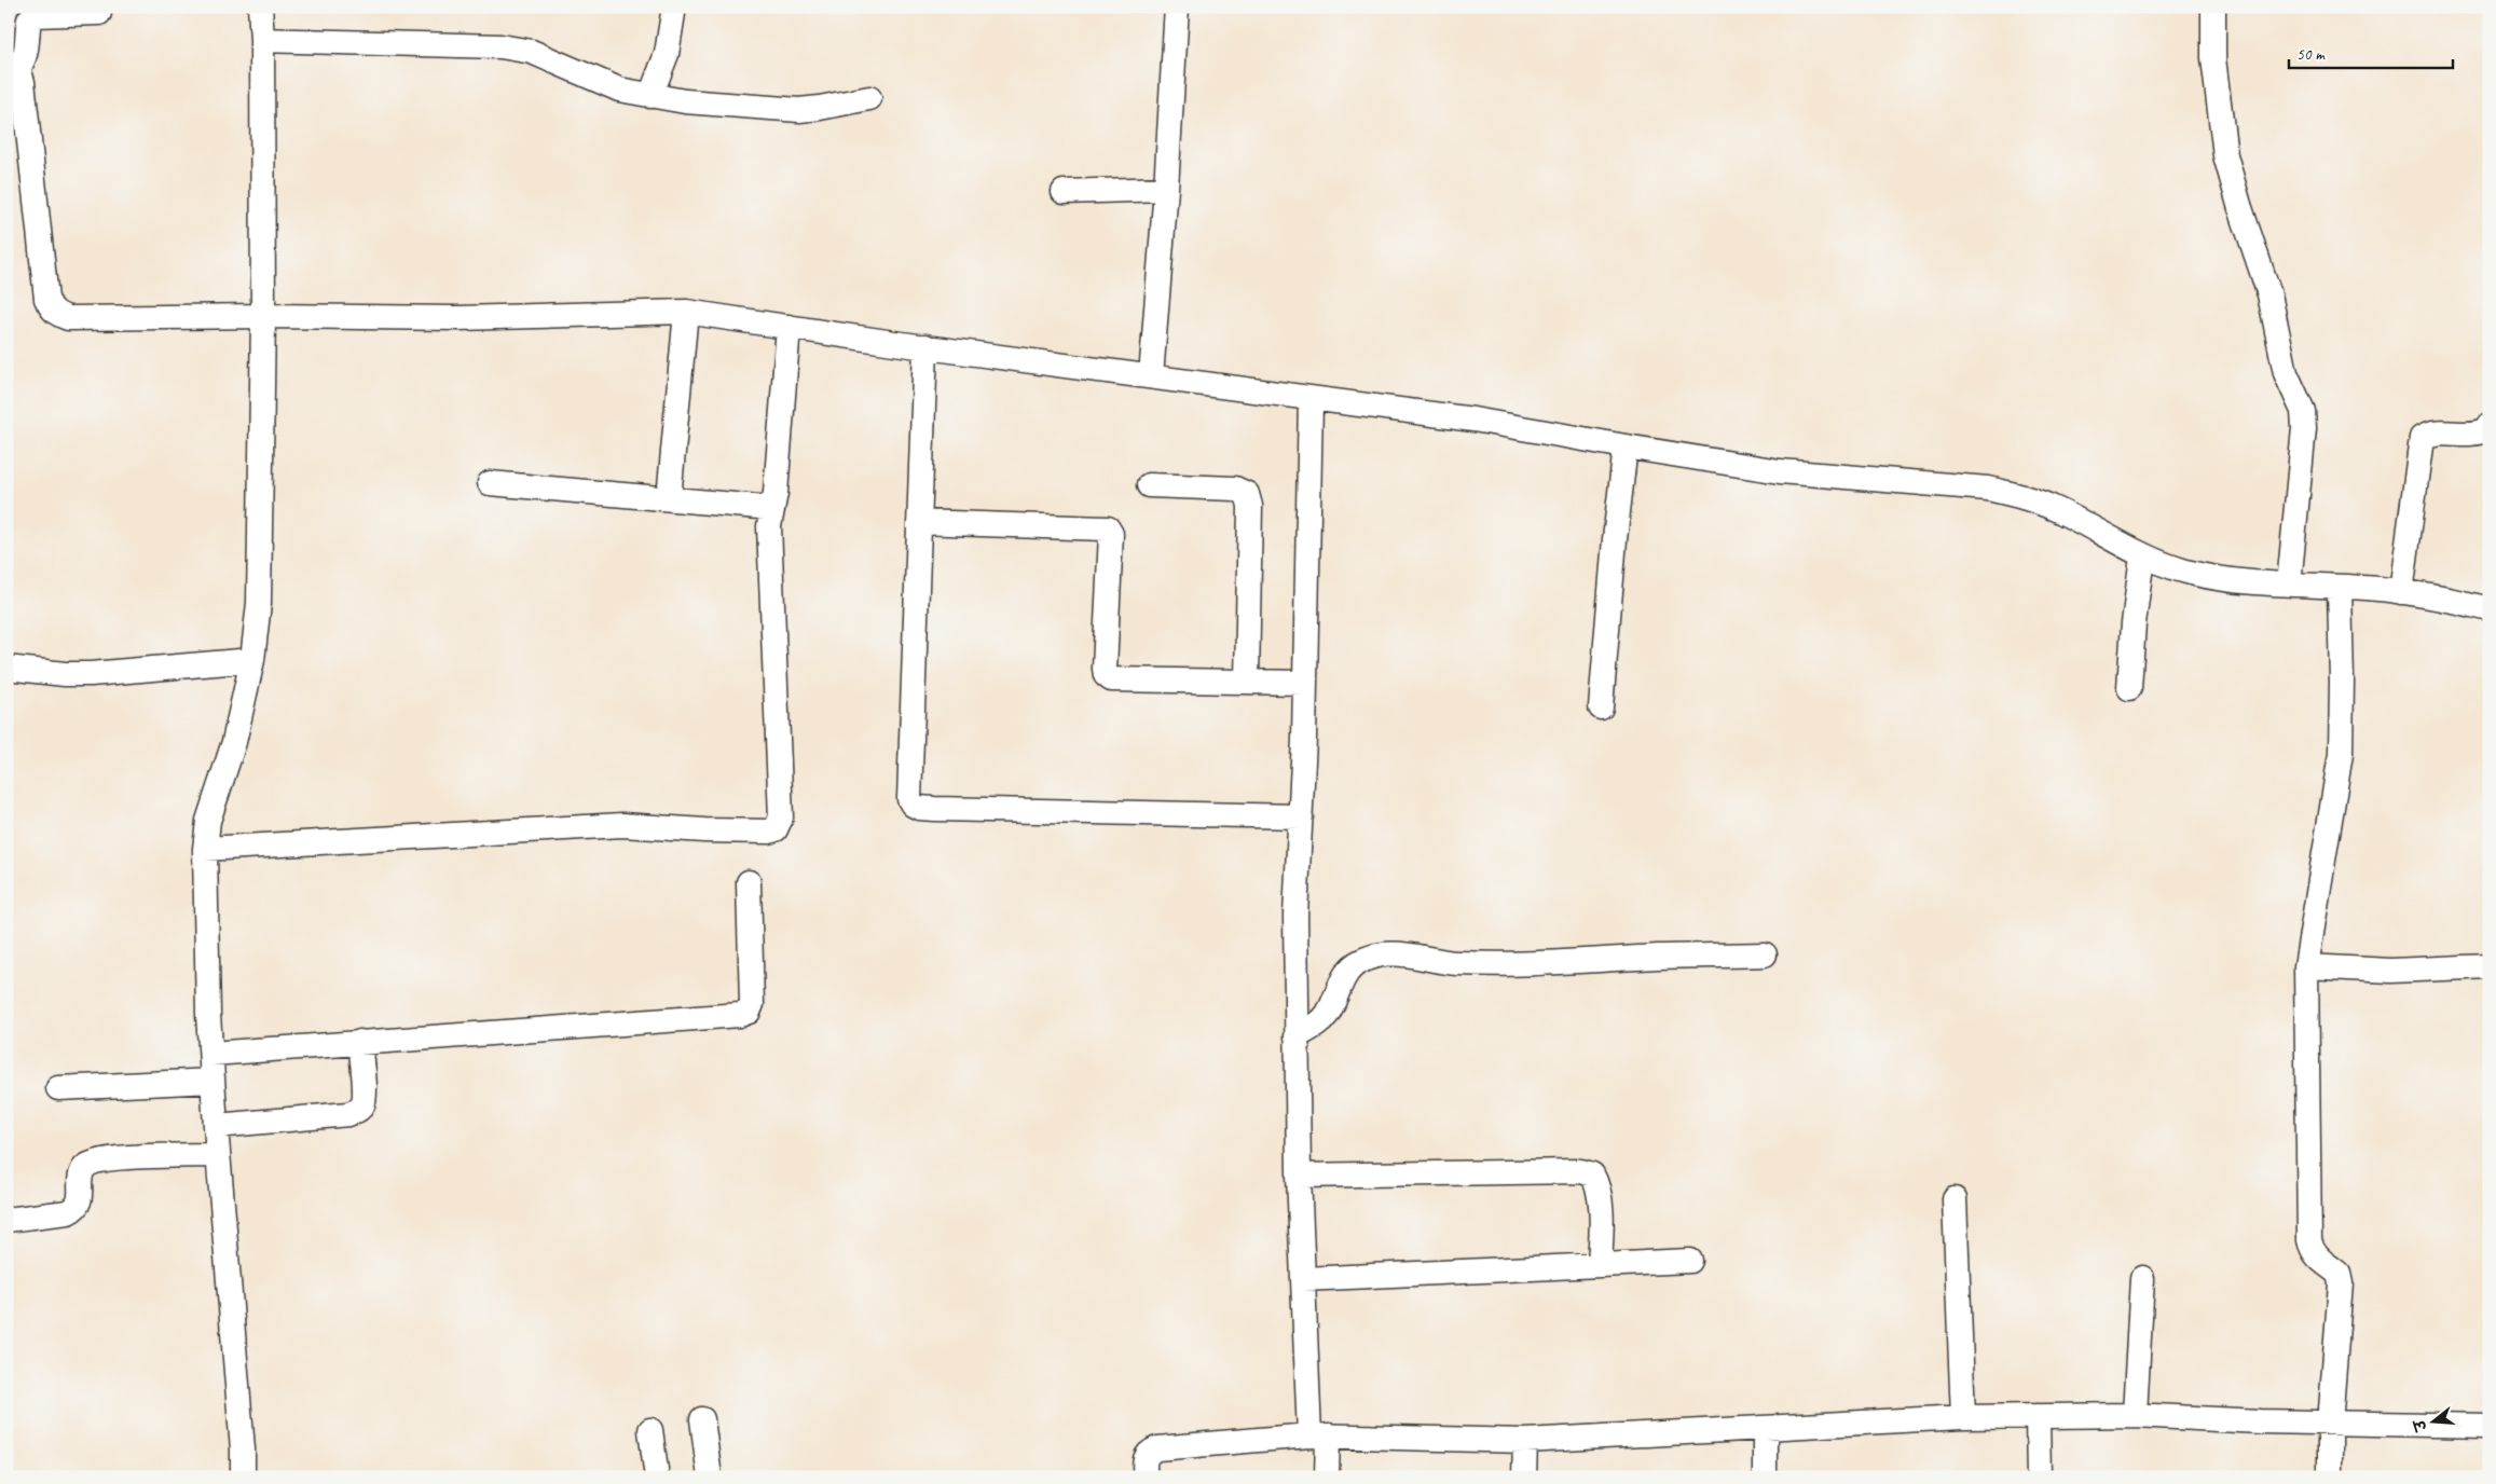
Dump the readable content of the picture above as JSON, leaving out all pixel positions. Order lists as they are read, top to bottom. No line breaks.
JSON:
{"scale_bar":"50 m","north":"left"}
